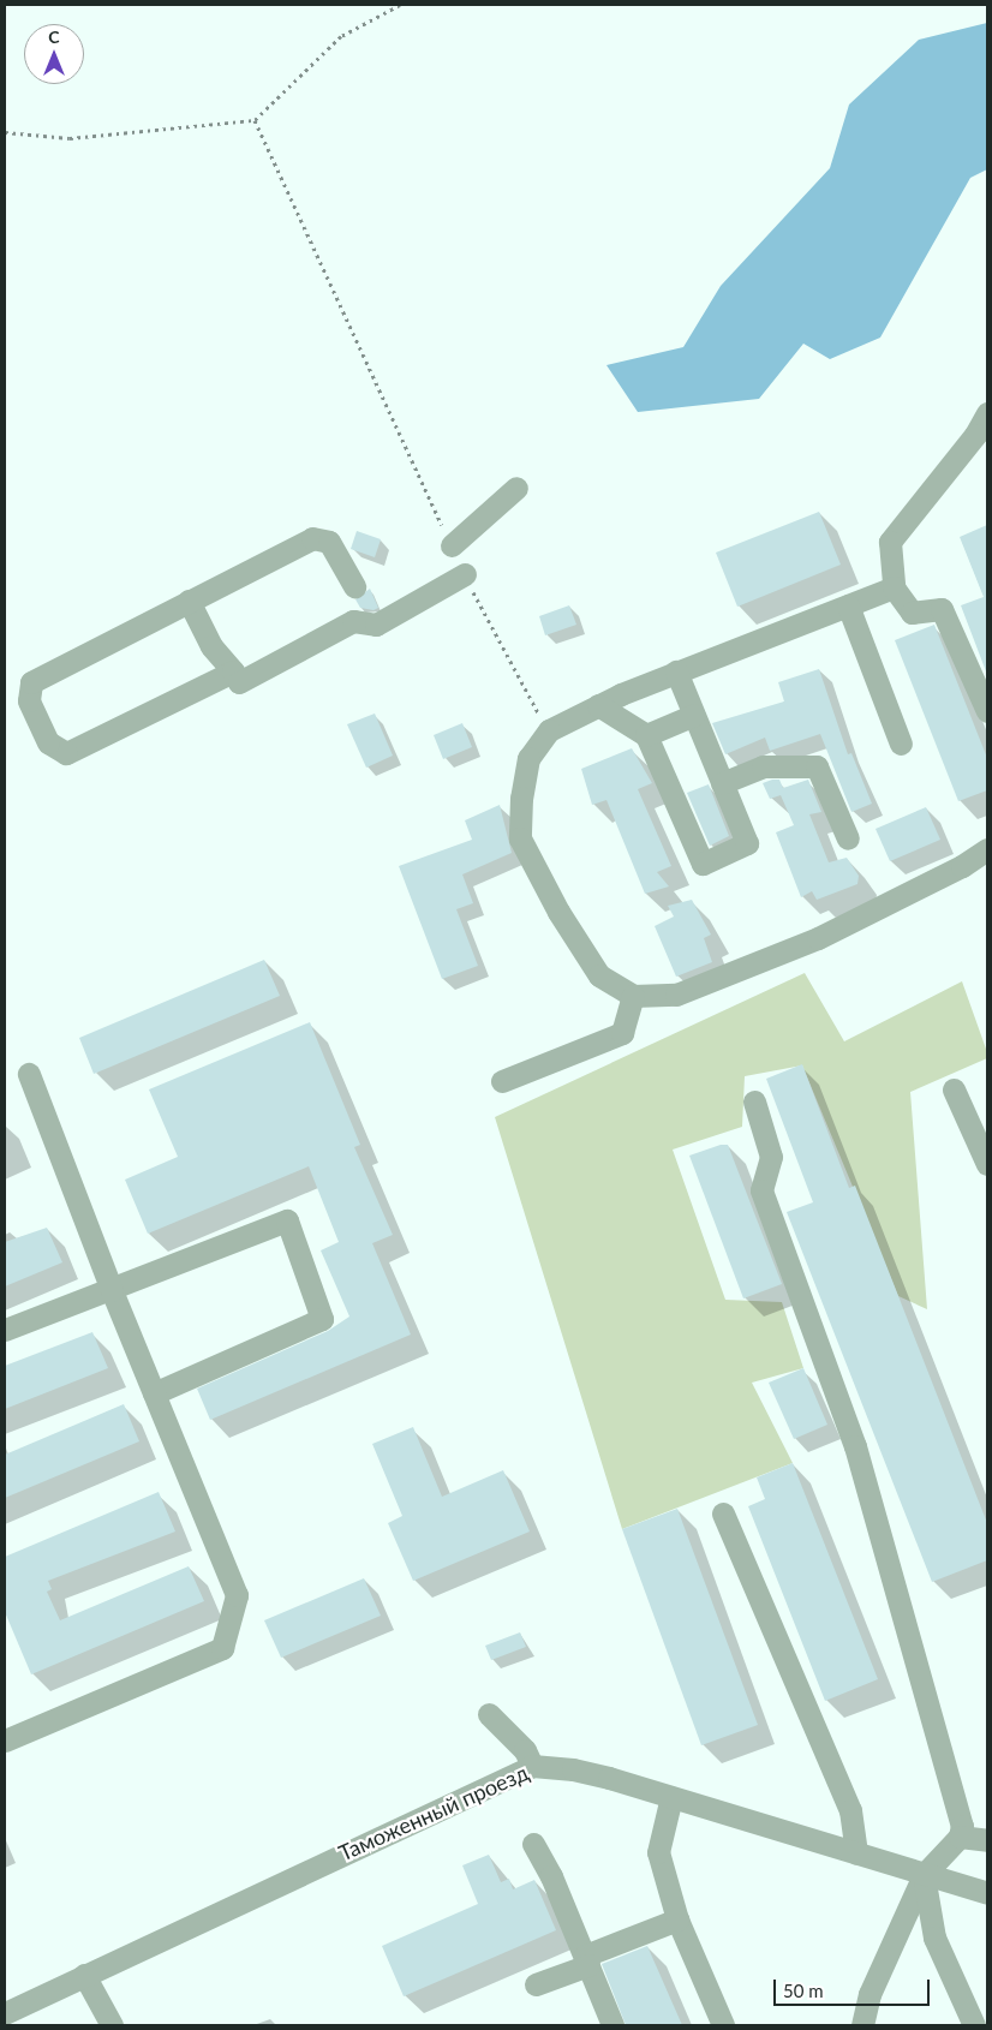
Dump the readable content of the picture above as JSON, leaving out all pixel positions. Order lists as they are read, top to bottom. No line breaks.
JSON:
{"streets":{"street":["Таможенный проезд"]},"scale_bar":"50 m","north":"top"}
